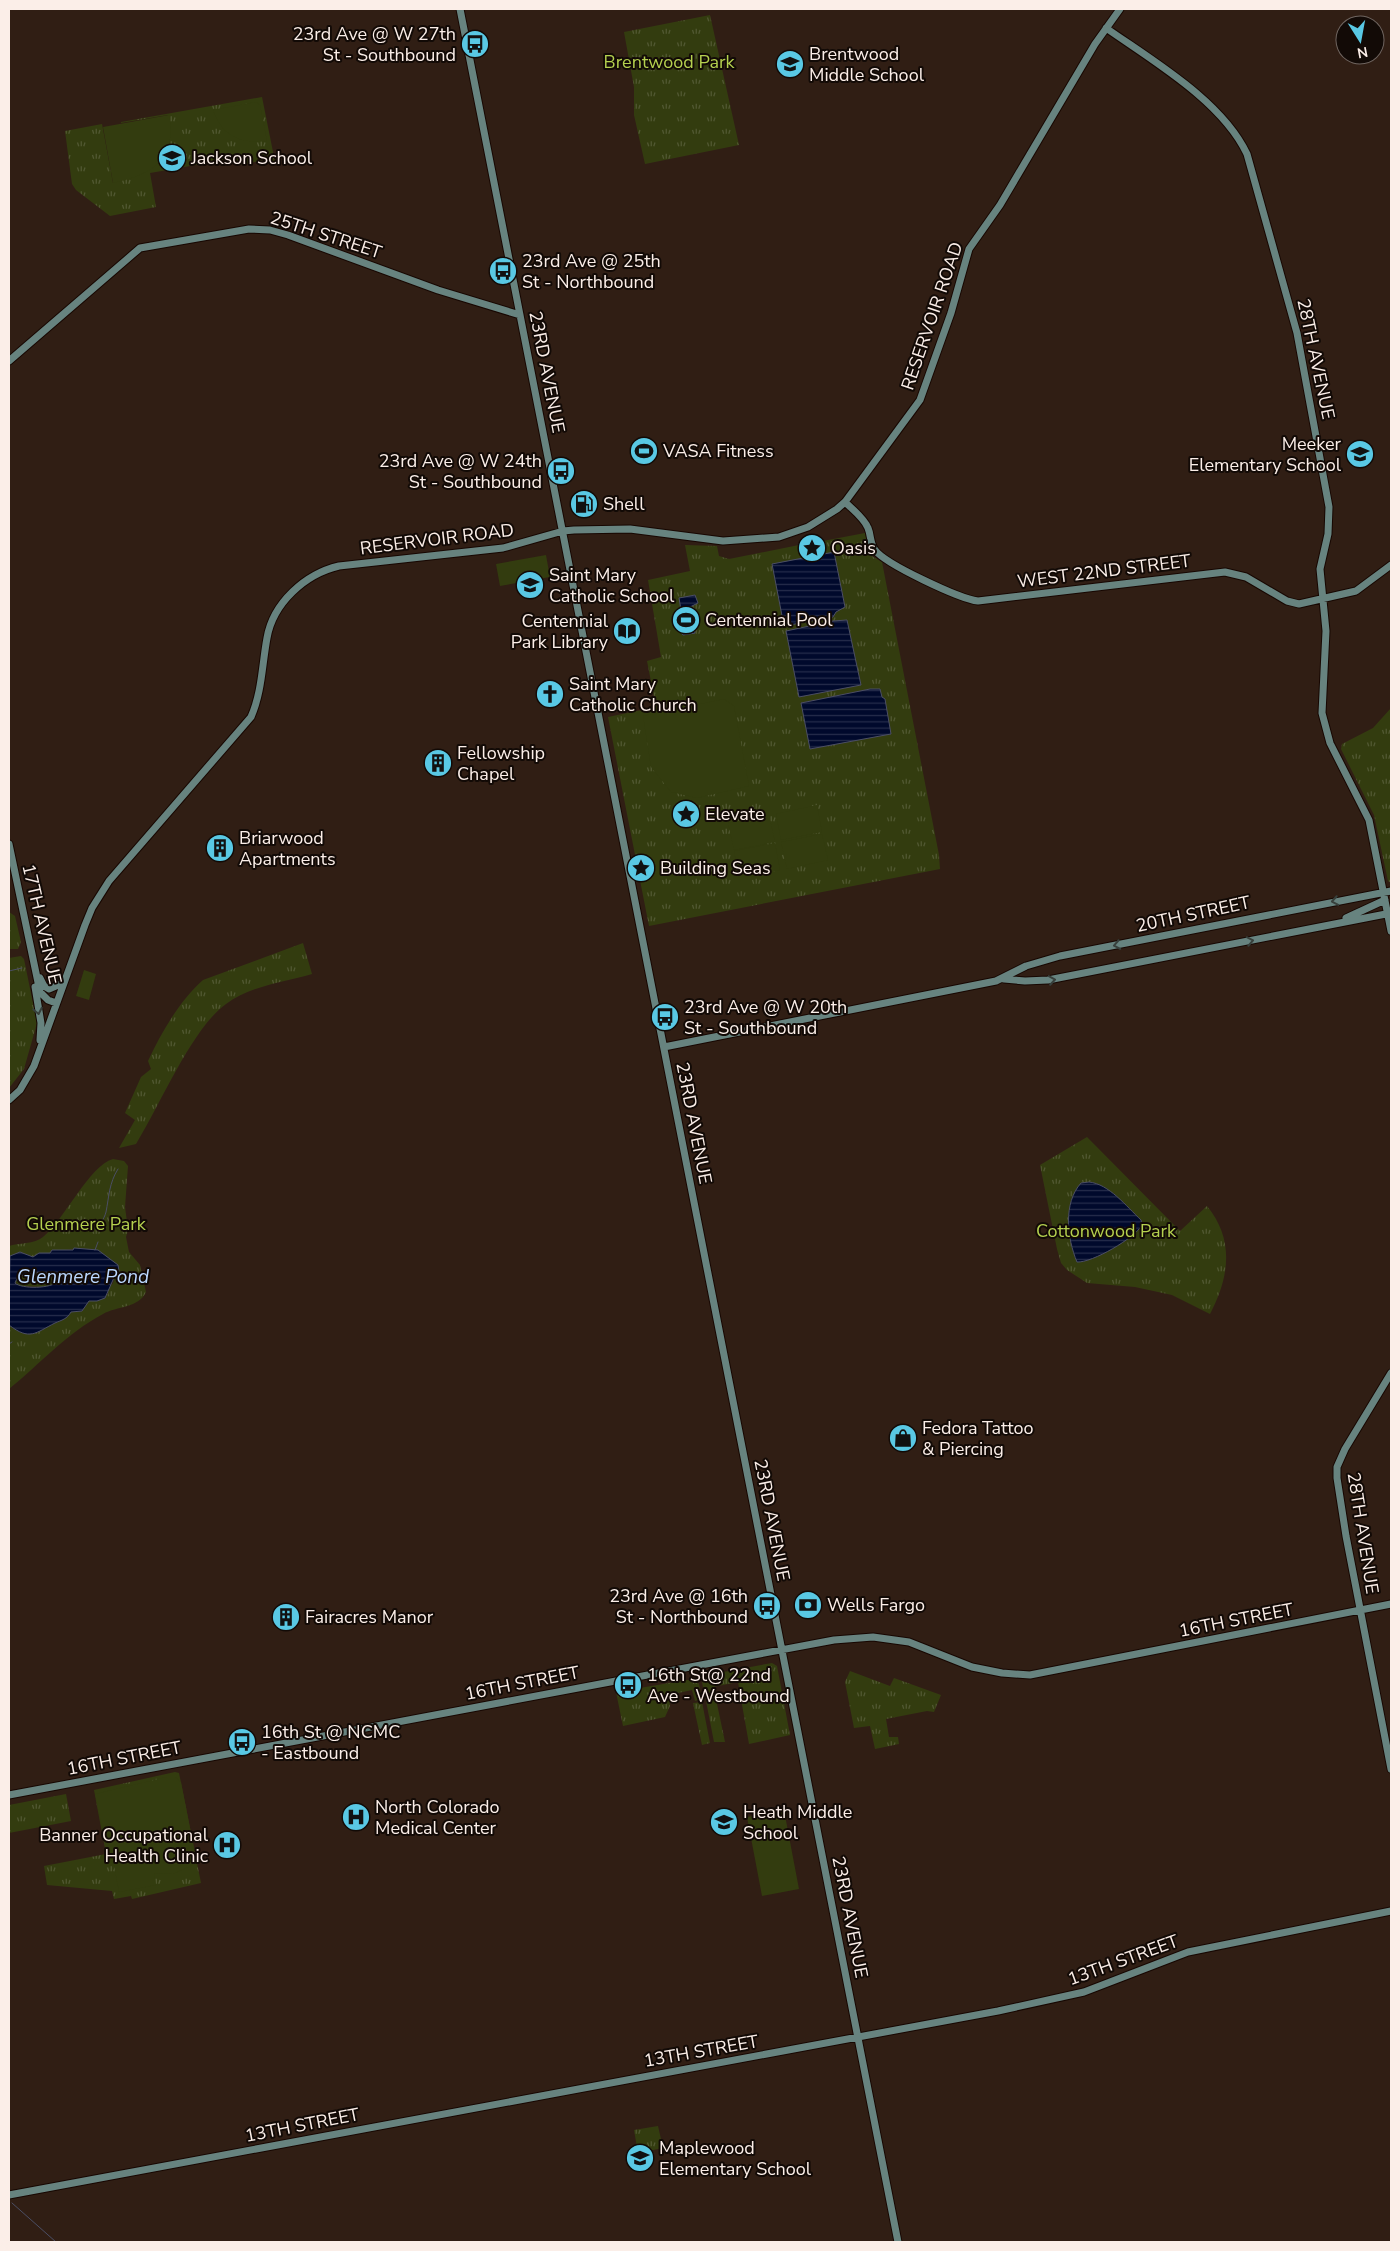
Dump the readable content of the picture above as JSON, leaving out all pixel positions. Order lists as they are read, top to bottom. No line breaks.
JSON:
{"streets":{"street":["25TH STREET","RESERVOIR ROAD","28TH AVENUE","23RD AVENUE","WEST 22ND STREET","20TH STREET","17TH AVENUE","16TH STREET","13TH STREET"]},"crossings":[["25TH STREET","23RD AVENUE"],["RESERVOIR ROAD","28TH AVENUE"],["RESERVOIR ROAD","23RD AVENUE"],["RESERVOIR ROAD","WEST 22ND STREET"],["RESERVOIR ROAD","17TH AVENUE"],["28TH AVENUE","WEST 22ND STREET"],["28TH AVENUE","20TH STREET"],["28TH AVENUE","16TH STREET"],["23RD AVENUE","20TH STREET"],["23RD AVENUE","16TH STREET"],["23RD AVENUE","13TH STREET"]],"water":["Glenmere Pond"],"parks":["Brentwood Park","Glenmere Park","Cottonwood Park"],"places":{"bus stop":["23rd Ave @ W 27th St - Southbound","23rd Ave @ 25th St - Northbound","23rd Ave @ W 24th St - Southbound","23rd Ave @ W 20th St - Southbound","23rd Ave @ 16th St - Northbound","16th St@ 22nd Ave - Westbound","16th St @ NCMC - Eastbound"],"school or university":["Brentwood Middle School","Jackson School","Meeker Elementary School","Saint Mary Catholic School","Heath Middle School","Maplewood Elementary School"],"sports":["VASA Fitness","Centennial Pool"],"fuel station":["Shell"],"place":["Oasis","Elevate","Building Seas"],"library":["Centennial Park Library"],"church":["Saint Mary Catholic Church"],"building":["Fellowship Chapel","Briarwood Apartments","Fairacres Manor"],"shop":["Fedora Tattoo & Piercing"],"bank":["Wells Fargo"],"hospital":["North Colorado Medical Center","Banner Occupational Health Clinic"]},"north":"bottom"}
